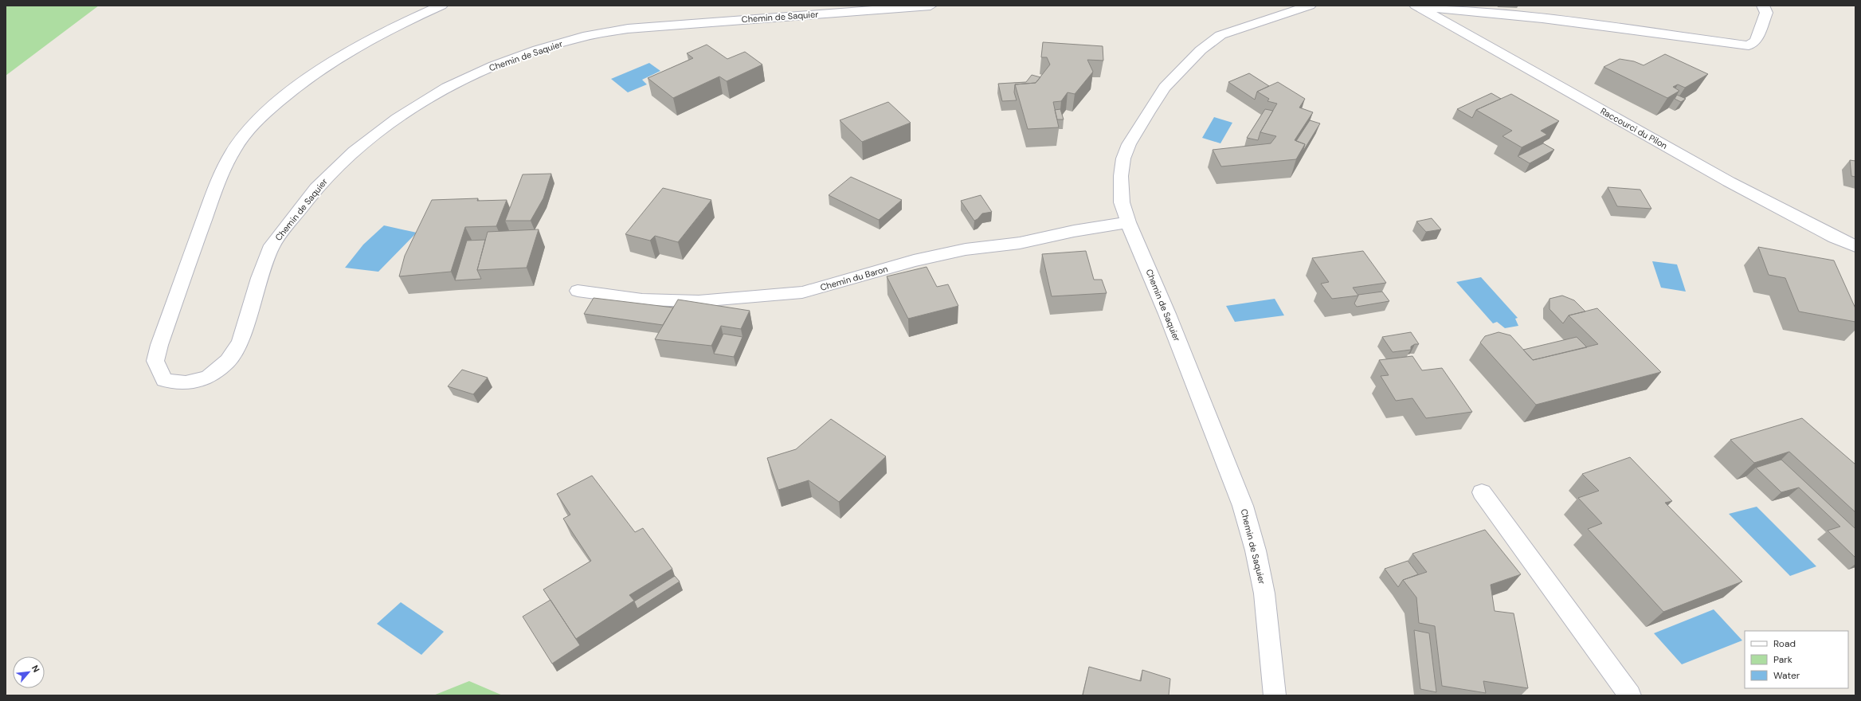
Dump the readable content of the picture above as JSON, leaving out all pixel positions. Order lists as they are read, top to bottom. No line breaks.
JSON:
{"streets":{"street":["Chemin de Saquier","Raccourci du Pilon","Chemin du Baron"]},"crossings":[["Chemin de Saquier","Chemin du Baron"]],"legend":["Road","Park","Water"],"north":"top right"}
